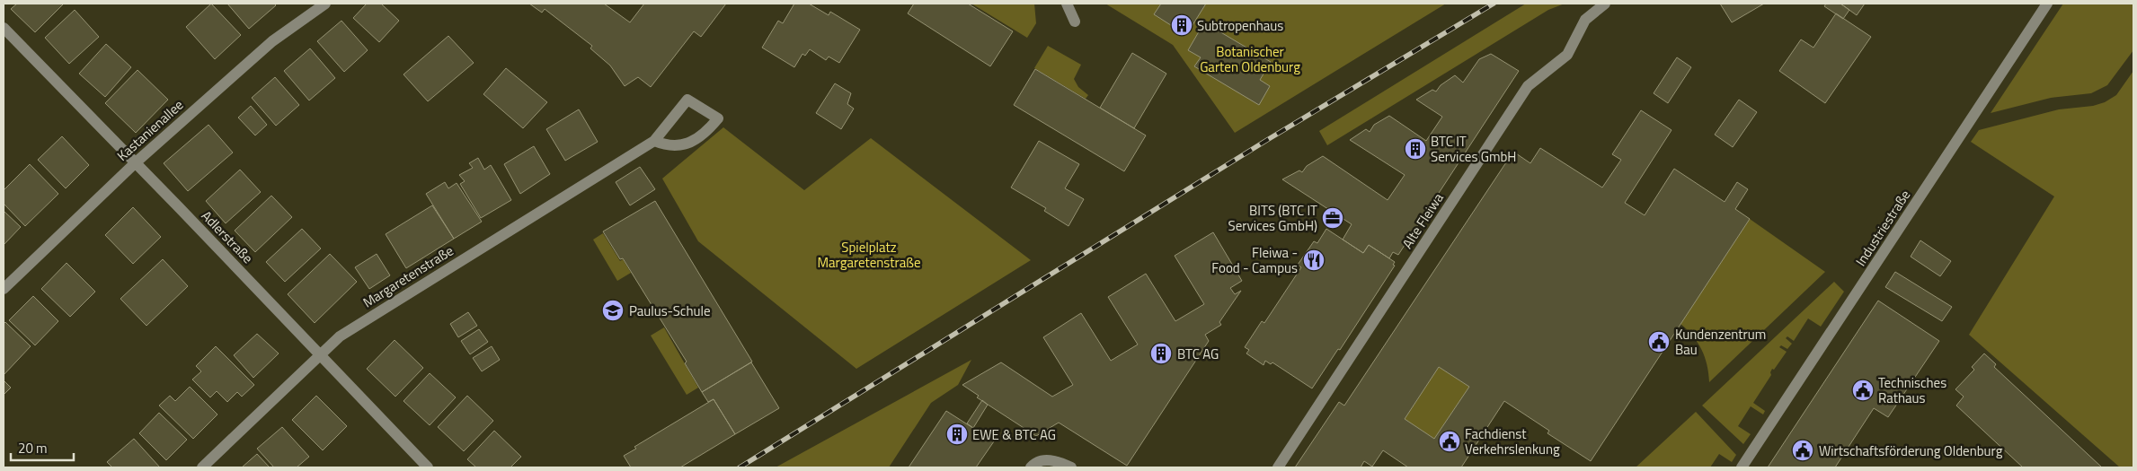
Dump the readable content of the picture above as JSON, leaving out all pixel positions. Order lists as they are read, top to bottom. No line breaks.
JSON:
{"streets":{"street":["Kastanienallee","Alte Fleiwa","Industriestraße","Adlerstraße","Margaretenstraße"]},"crossings":[["Kastanienallee","Adlerstraße"],["Adlerstraße","Margaretenstraße"]],"parks":["Botanischer Garten Oldenburg","Spielplatz Margaretenstraße"],"places":{"building":["Subtropenhaus","BTC IT Services GmbH","BTC AG","EWE & BTC AG"],"office":["BITS (BTC IT Services GmbH)"],"restaurant":["Fleiwa - Food - Campus"],"school or university":["Paulus-Schule"],"public building":["Kundenzentrum Bau","Technisches Rathaus","Fachdienst Verkehrslenkung","Wirtschaftsförderung Oldenburg"]},"scale_bar":"20 m"}
